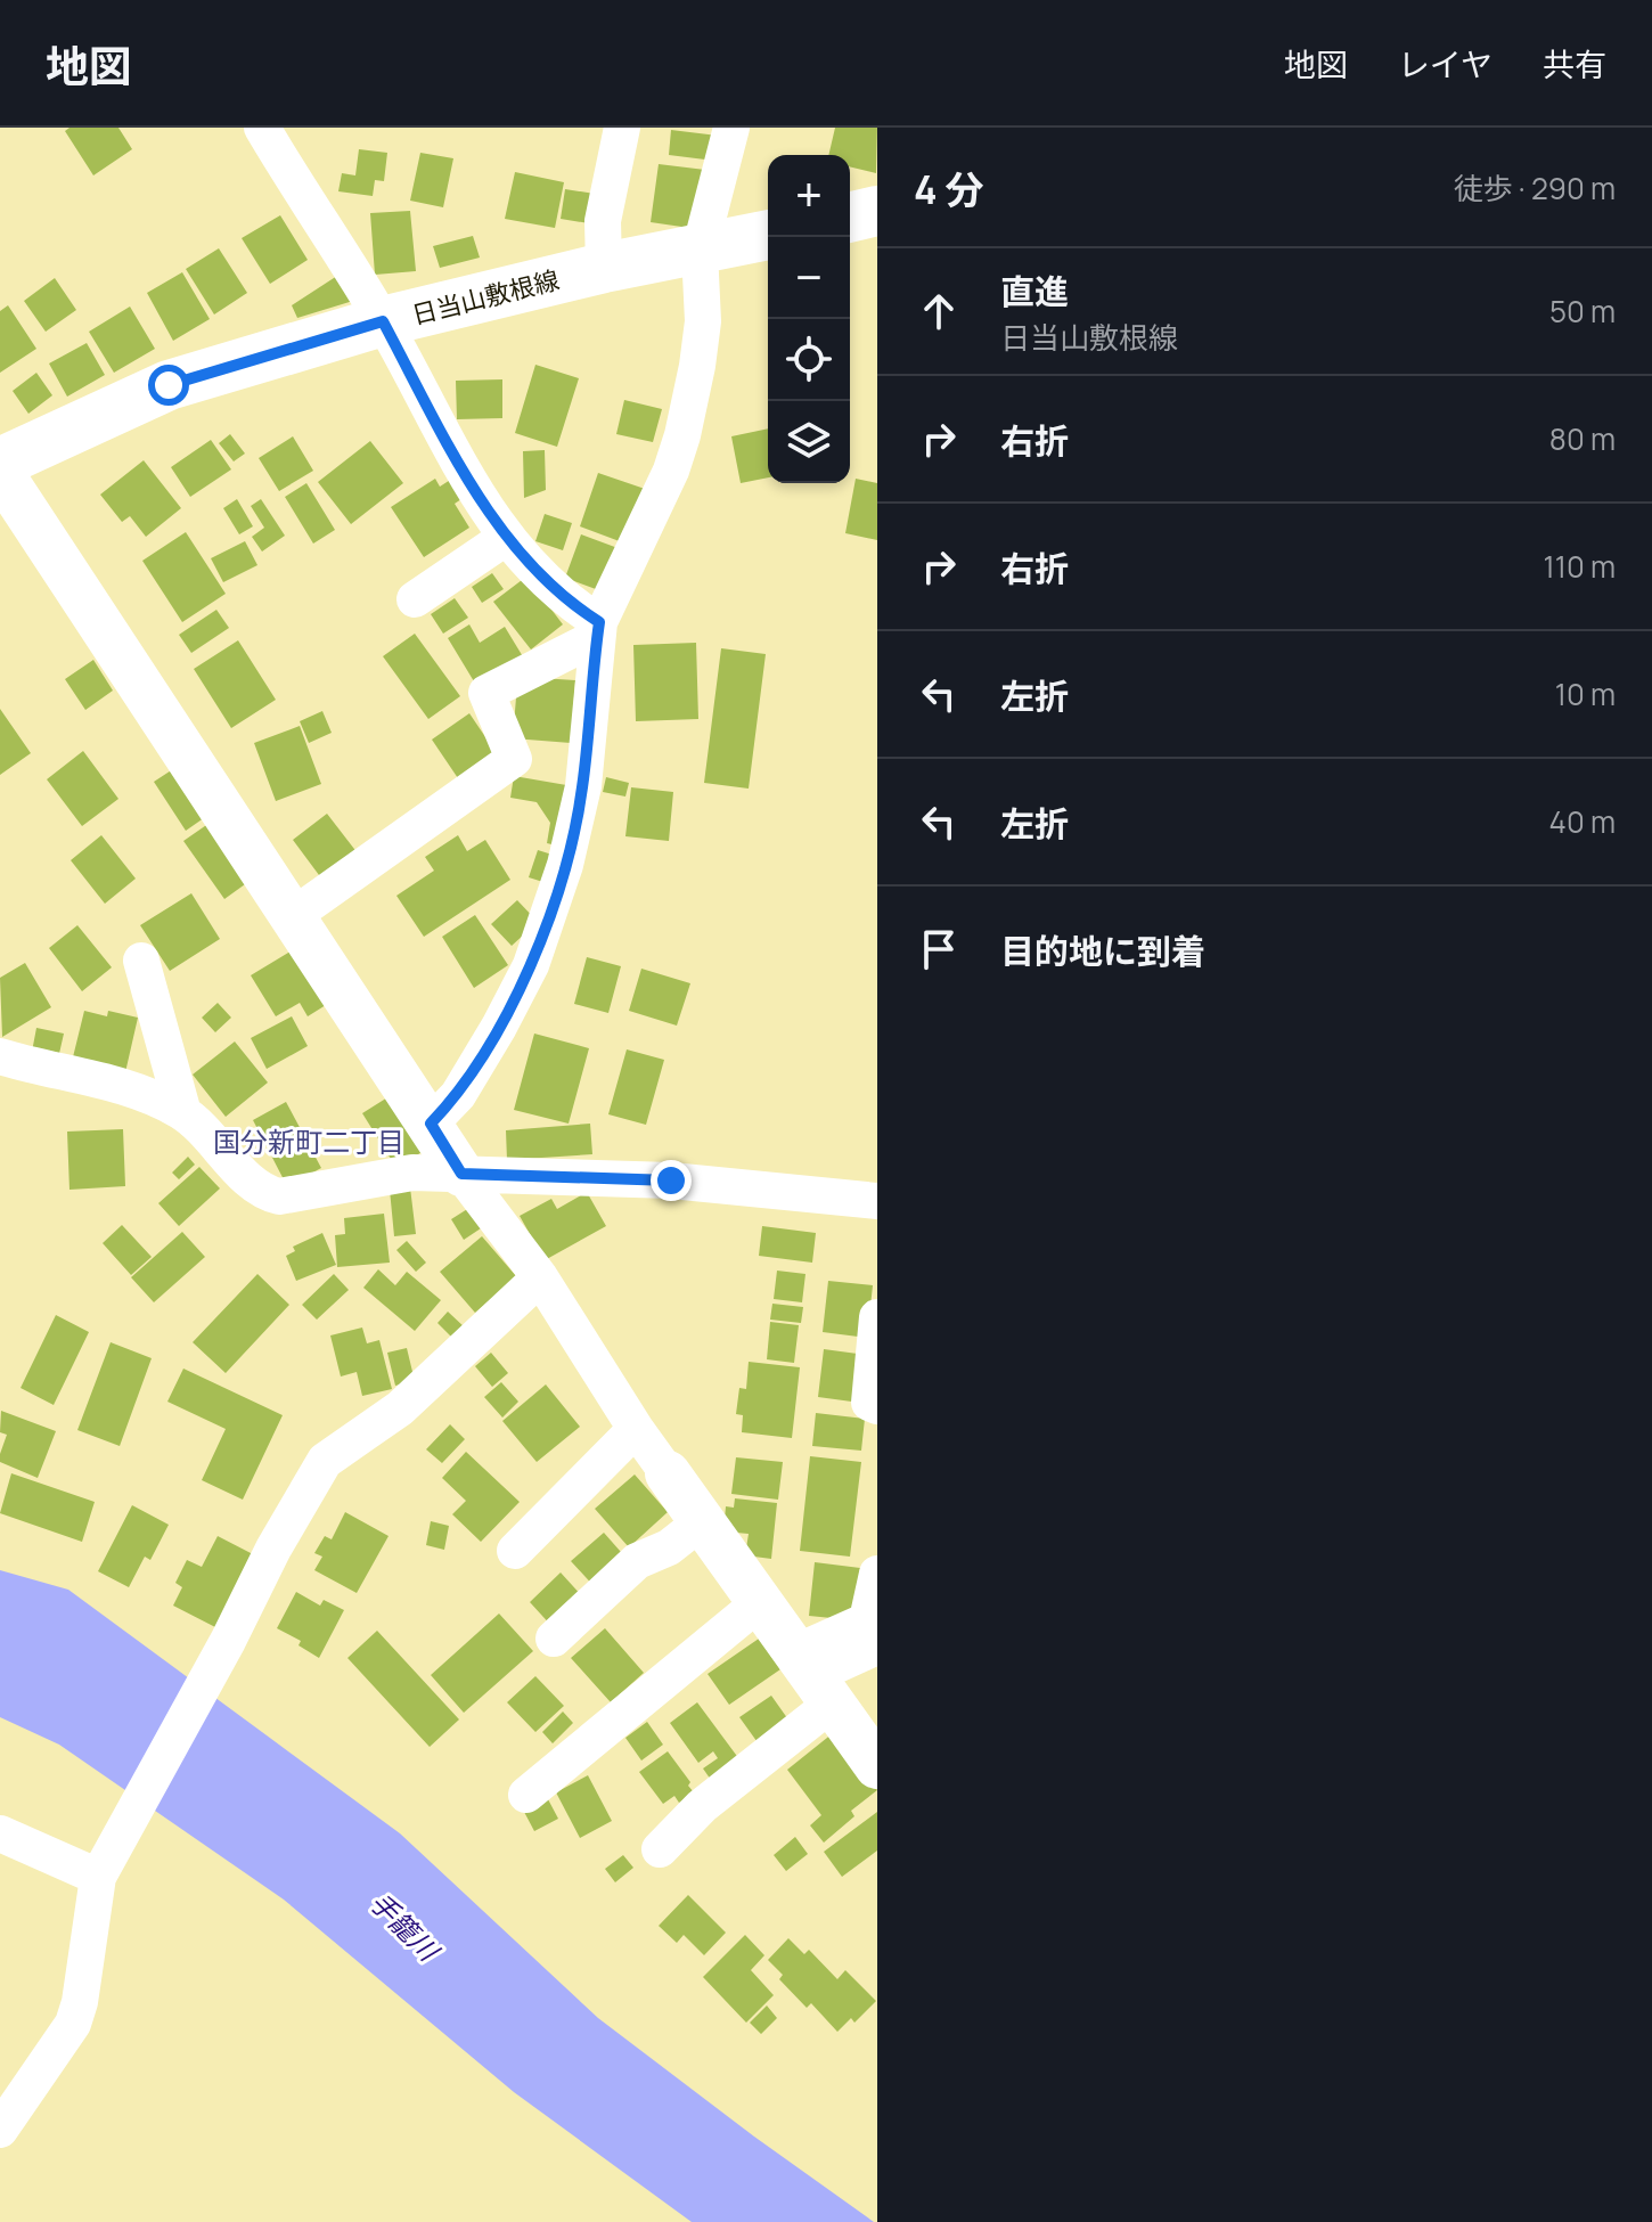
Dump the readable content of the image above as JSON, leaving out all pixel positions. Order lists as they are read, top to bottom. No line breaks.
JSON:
{"streets":{"main road":["日当山敷根線"]},"districts":["国分新町二丁目"],"water":["手籠川"],"page":{"header":"地図","nav":["地図","レイヤ","共有"],"heading":["4 分","徒歩 · 290 m"],"map_buttons":["+","−"],"list":[["直進","日当山敷根線","50 m"],["右折","80 m"],["右折","110 m"],["左折","10 m"],["左折","40 m"],"目的地に到着"]}}
